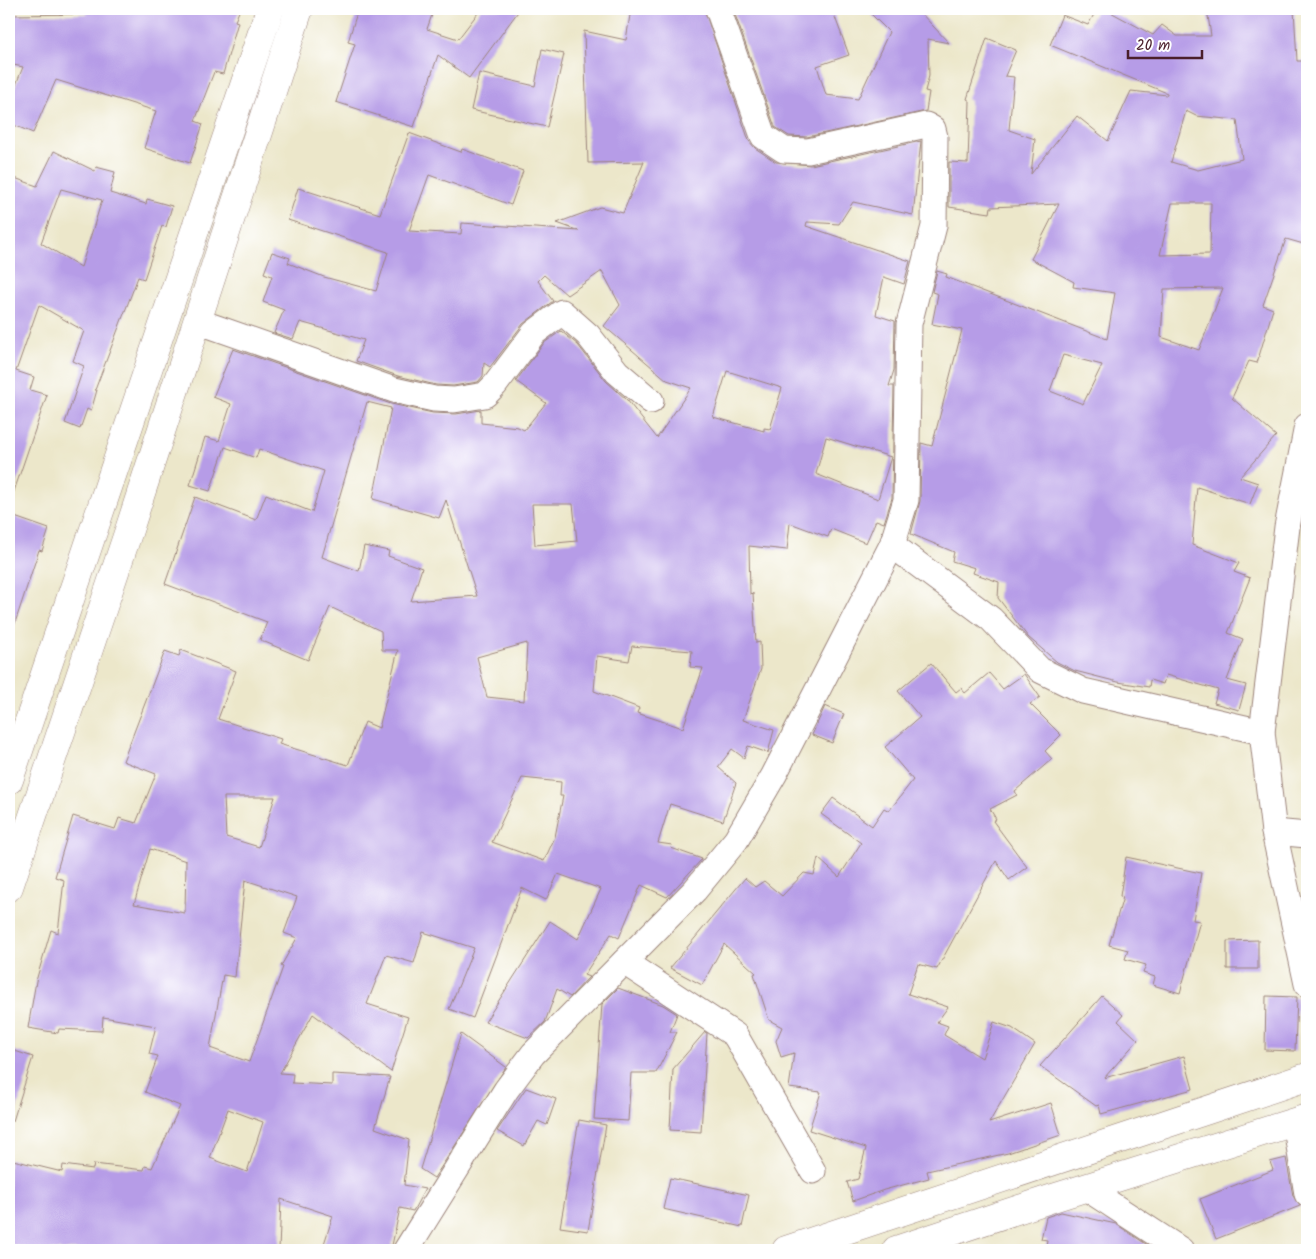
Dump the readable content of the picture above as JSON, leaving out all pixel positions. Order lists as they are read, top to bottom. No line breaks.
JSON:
{"scale_bar":"20 m"}
